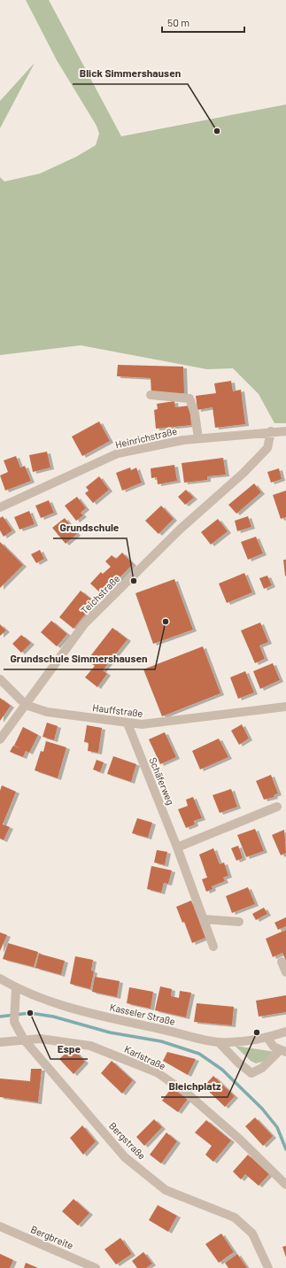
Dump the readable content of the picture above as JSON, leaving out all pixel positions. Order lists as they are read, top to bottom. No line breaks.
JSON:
{"streets":{"street":["Heinrichstraße","Teichstraße","Hauffstraße","Schäferweg","Kasseler Straße","Karlstraße","Bergstraße","Bergbreite"]},"crossings":[["Heinrichstraße","Teichstraße"],["Teichstraße","Hauffstraße"],["Hauffstraße","Schäferweg"],["Kasseler Straße","Bergstraße"],["Karlstraße","Bergstraße"]],"places":["Blick Simmershausen","Grundschule","Grundschule Simmershausen","Espe","Bleichplatz"],"scale_bar":"50 m"}
